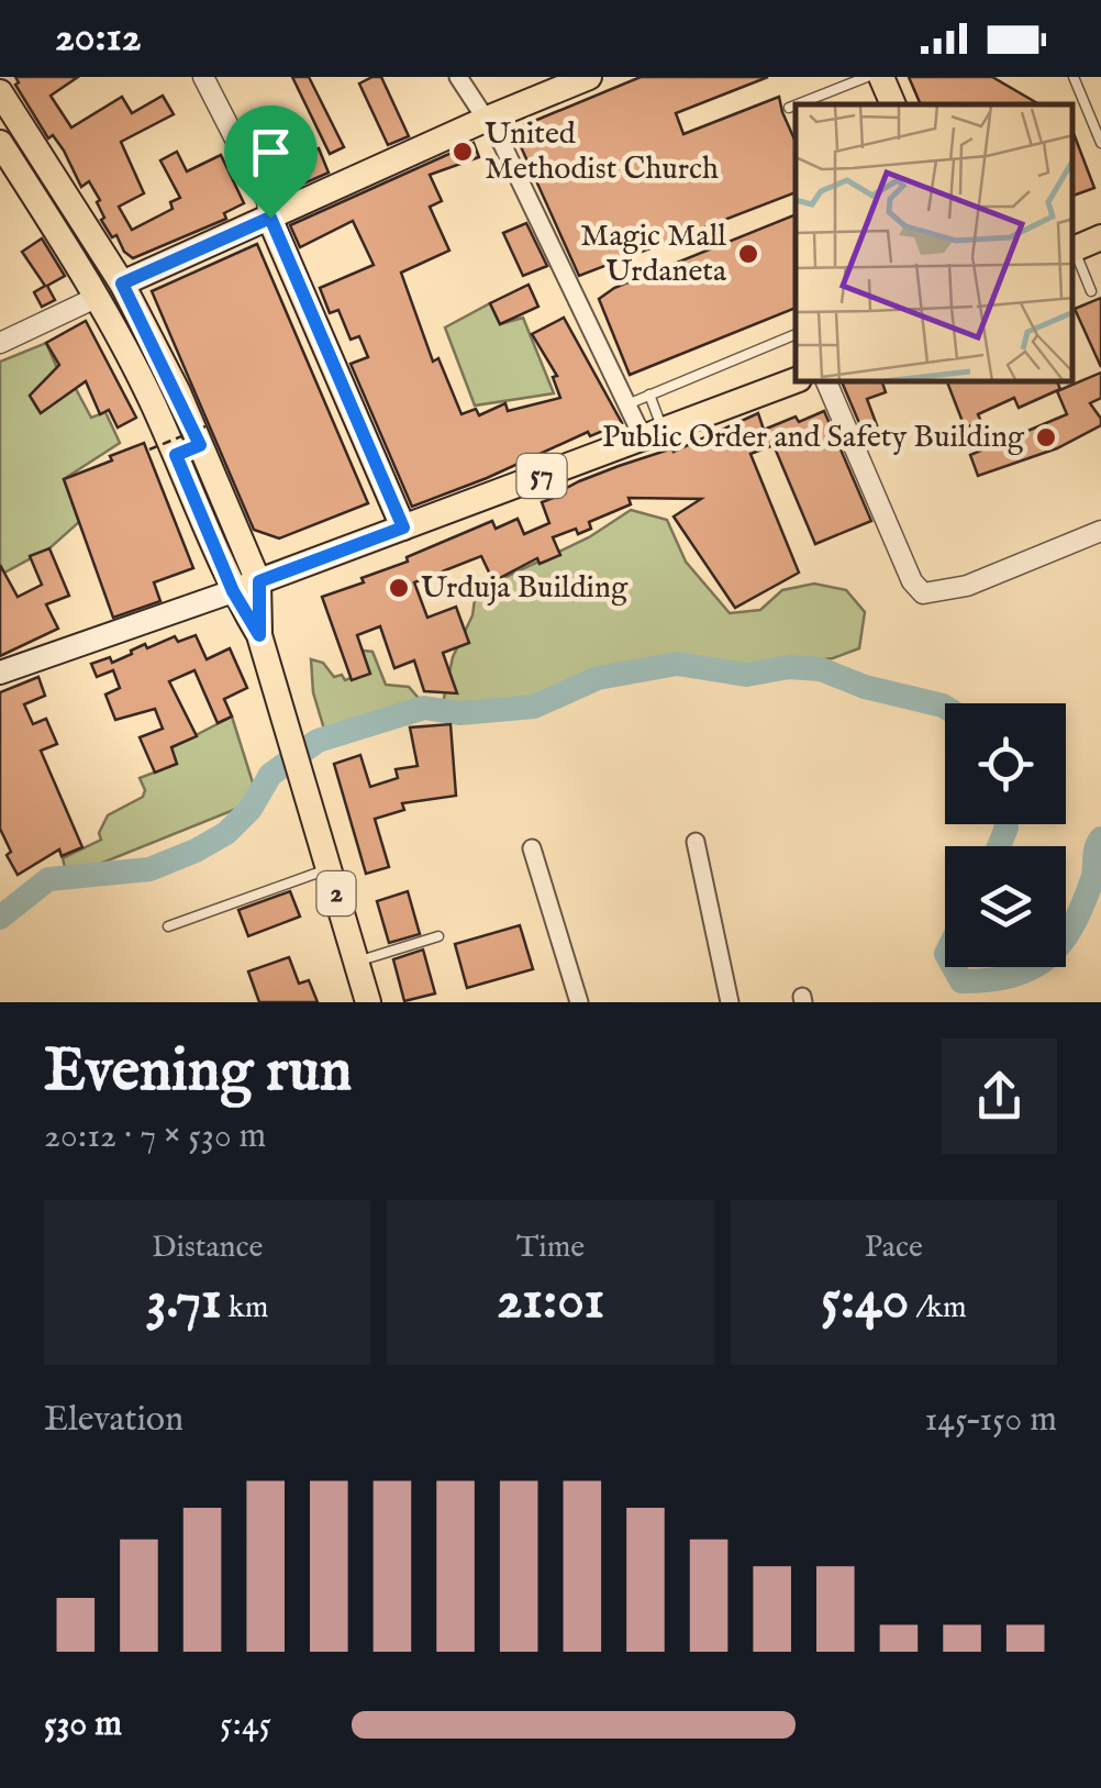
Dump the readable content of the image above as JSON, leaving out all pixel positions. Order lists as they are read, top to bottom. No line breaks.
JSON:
{"streets":{"main road":["57","2"]},"places":["United Methodist Church","Magic Mall Urdaneta","Public Order and Safety Building","Urduja Building"],"page":{"status":"20:12","heading":["Evening run","20:12 · 7 × 530 m"],"stats":[["Distance","3.71 km"],["Time","21:01"],["Pace","5:40 /km"]],"chart":["Elevation","145–150 m"],"list":[{"name":"530 m","note":"5:45"}]}}
